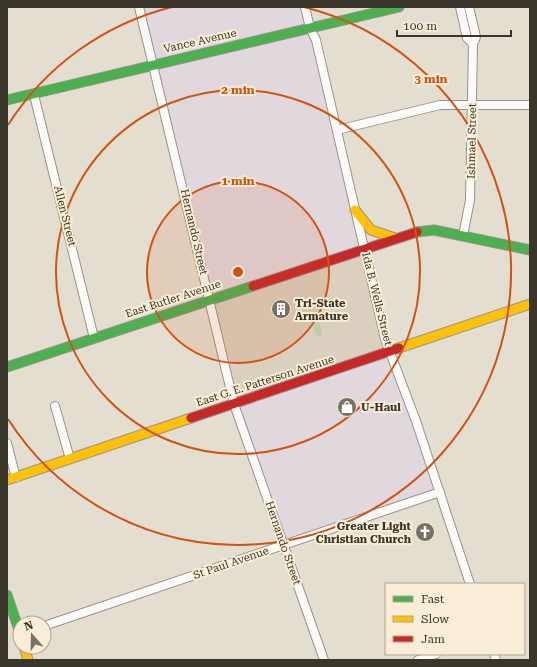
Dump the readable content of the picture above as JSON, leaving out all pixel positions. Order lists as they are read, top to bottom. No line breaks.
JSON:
{"streets":{"street":["Vance Avenue","Ishmael Street","Allen Street","Hernando Street","East Butler Avenue","Ida B. Wells Street","East G. E. Patterson Avenue","St Paul Avenue"]},"crossings":[["Vance Avenue","Allen Street"],["Vance Avenue","Hernando Street"],["Vance Avenue","Ida B. Wells Street"],["Ishmael Street","East Butler Avenue"],["Allen Street","East Butler Avenue"],["Hernando Street","East Butler Avenue"],["Hernando Street","East G. E. Patterson Avenue"],["Hernando Street","St Paul Avenue"],["East Butler Avenue","Ida B. Wells Street"],["Ida B. Wells Street","East G. E. Patterson Avenue"],["Ida B. Wells Street","St Paul Avenue"]],"places":{"building":["Tri-State Armature"],"shop":["U-Haul"],"church":["Greater Light Christian Church"]},"legend":["Fast","Slow","Jam"],"scale_bar":"100 m","north":"top","rings":["3 min","2 min","1 min"]}
